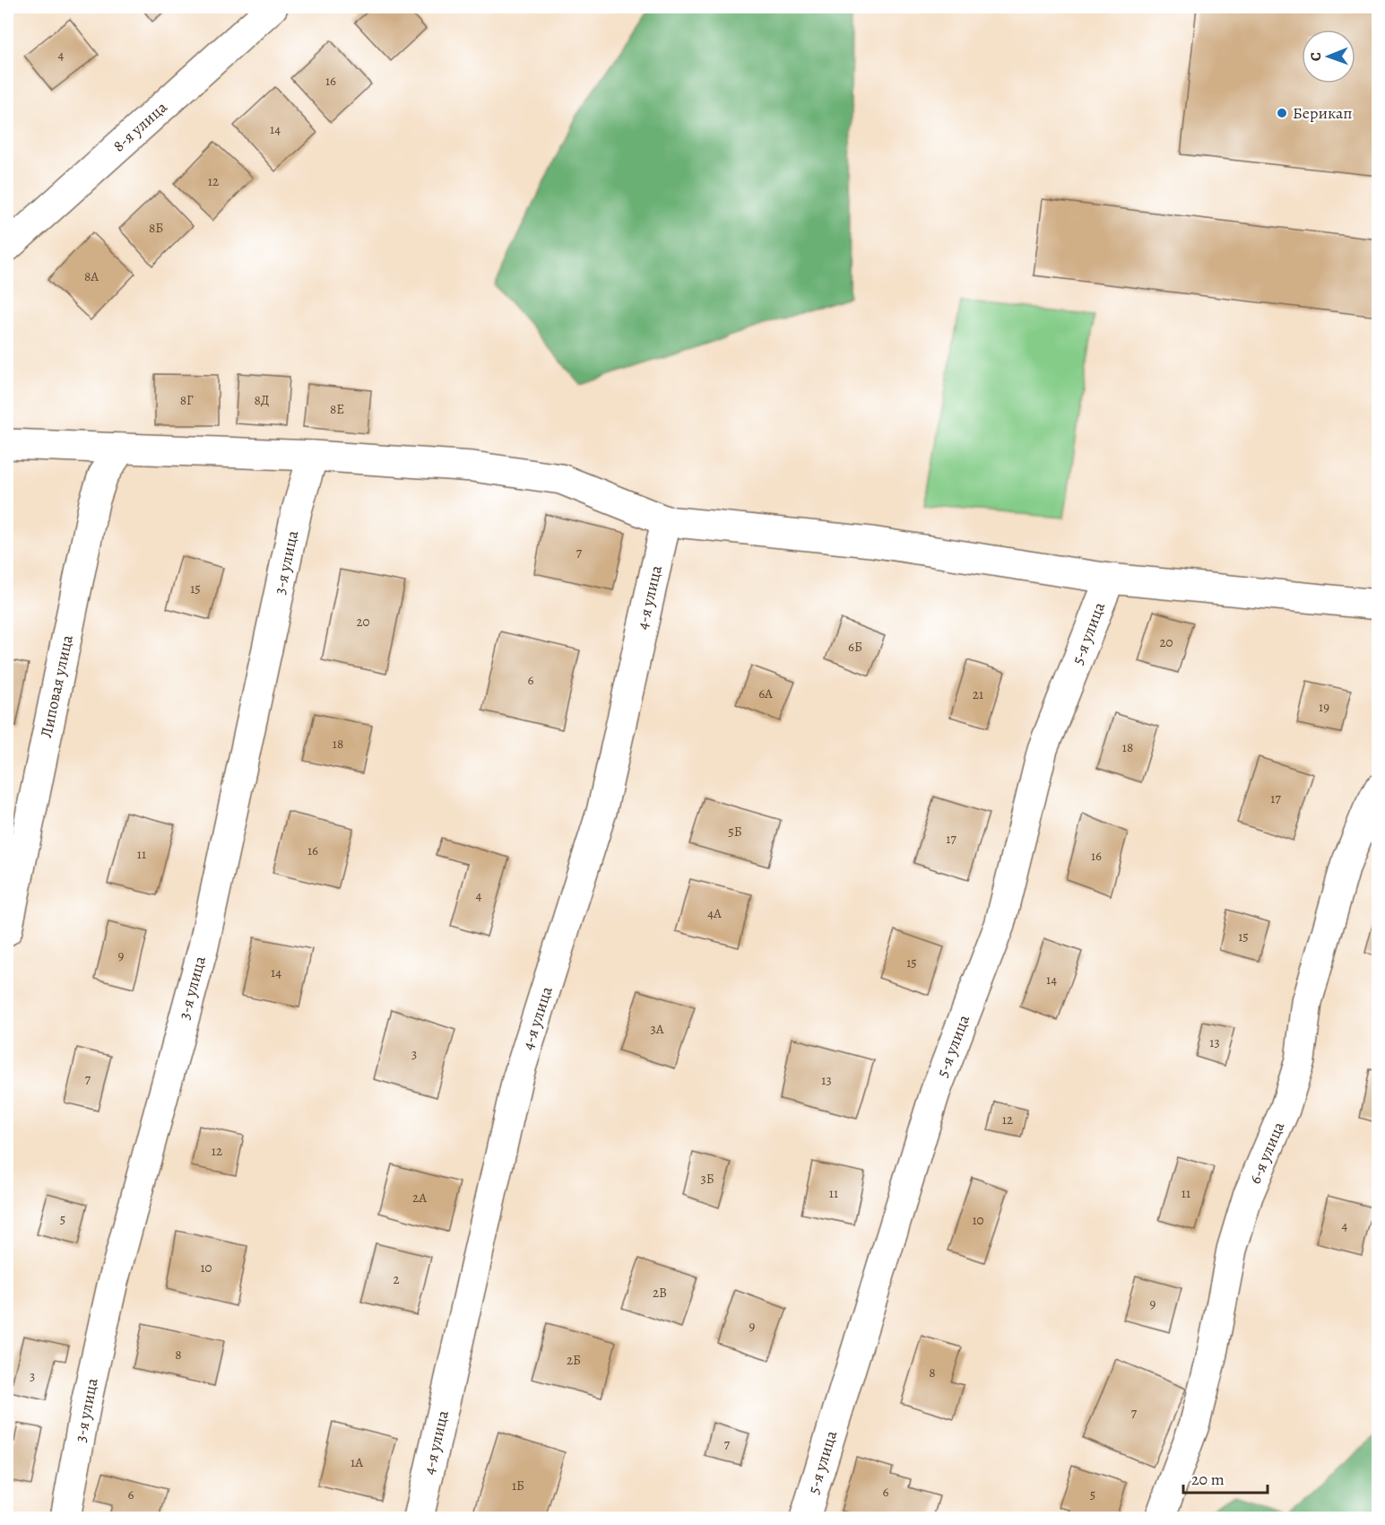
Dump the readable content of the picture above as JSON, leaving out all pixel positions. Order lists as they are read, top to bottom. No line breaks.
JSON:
{"streets":{"street":["8-я улица","3-я улица","4-я улица","5-я улица","Липовая улица","6-я улица"]},"places":["Берикап"],"house_numbers":["4","16","14","12","8Б","8А","8Г","8Д","8Е","7","15","20","20","6Б","6","6А","21","19","18","18","17","5Б","17","16","11","16","4","4А","15","9","15","14","14","3А","13","3","7","13","12","12","3Б","11","11","2А","5","10","4","10","2","2В","9","9","8","2Б","8","3","7","7","1А","1Б","6","6","5"],"scale_bar":"20 m","north":"left"}
